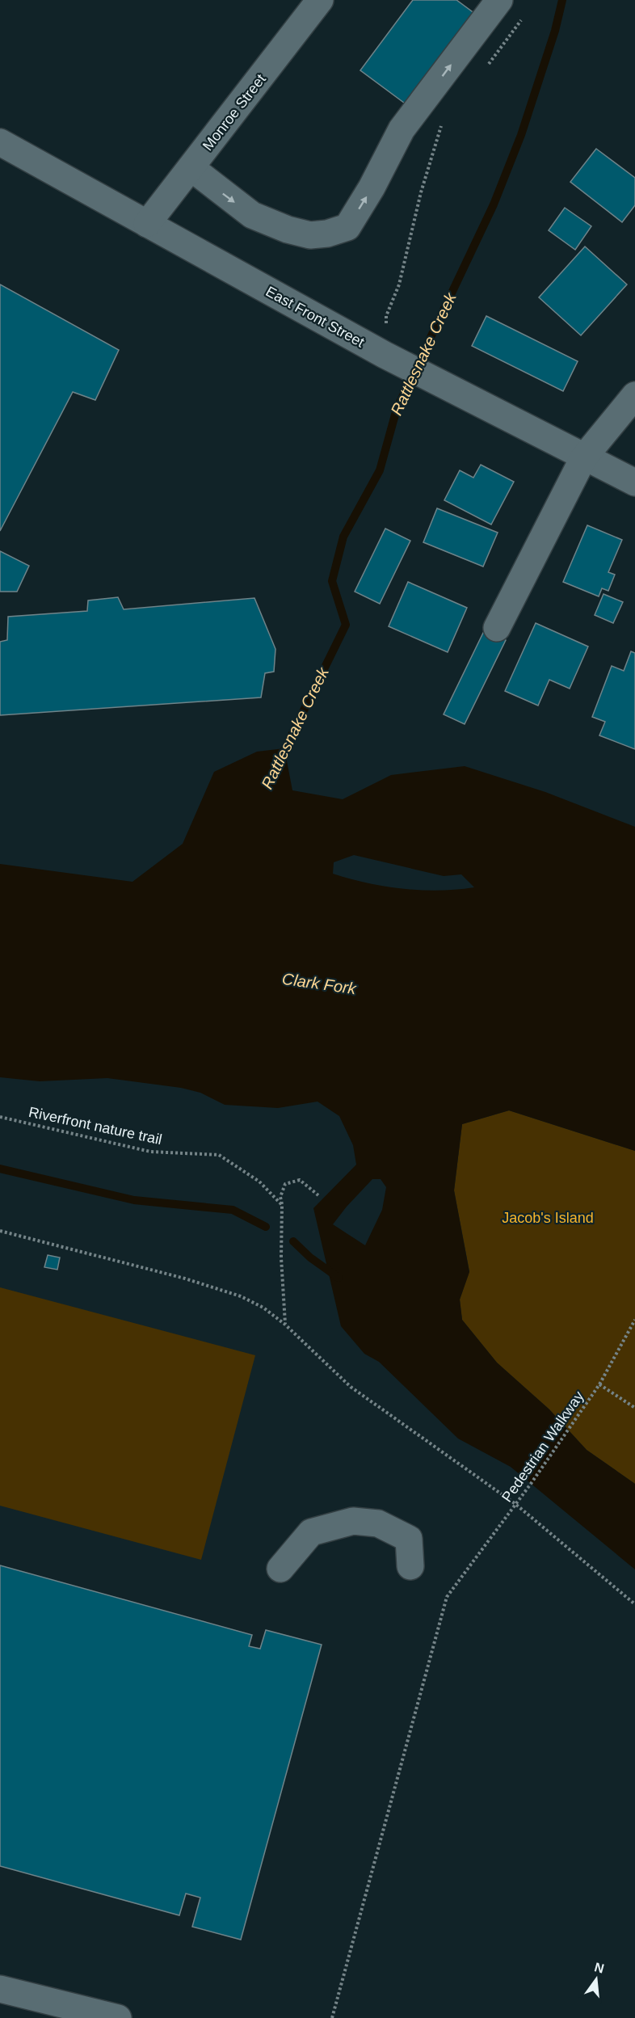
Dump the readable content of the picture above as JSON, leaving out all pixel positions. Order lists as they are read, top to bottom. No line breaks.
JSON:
{"streets":{"street":["Monroe Street","East Front Street"],"path":["Riverfront nature trail","Pedestrian Walkway"]},"crossings":[["Monroe Street","East Front Street"]],"water":["Rattlesnake Creek","Clark Fork"],"parks":["Jacob's Island"],"north":"top"}
